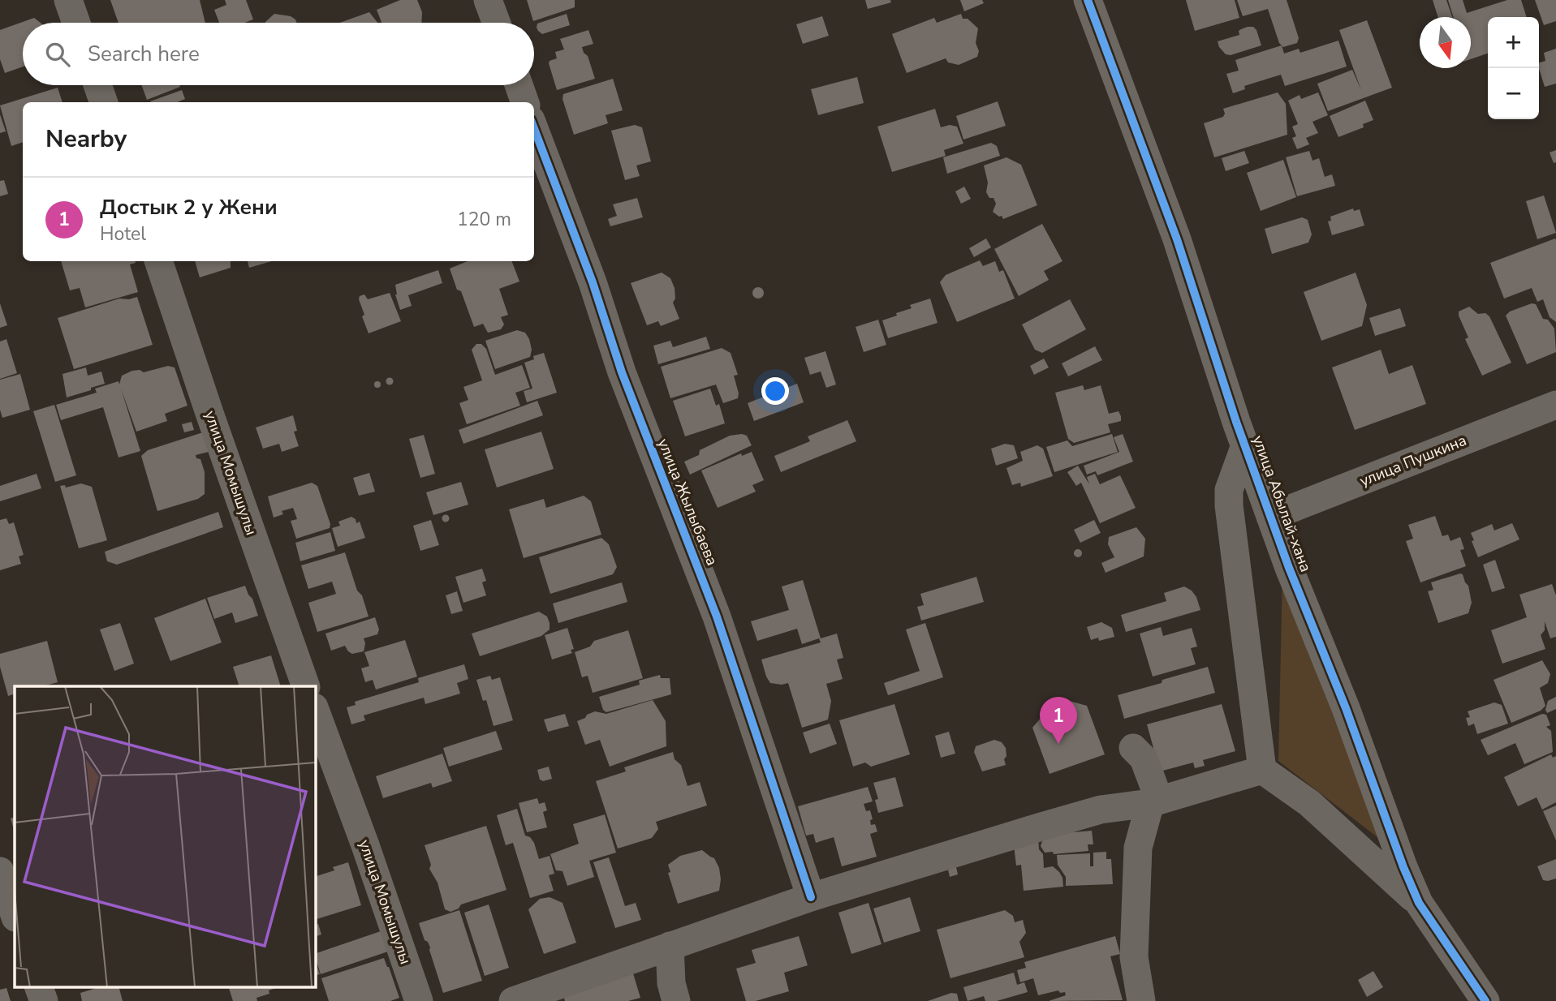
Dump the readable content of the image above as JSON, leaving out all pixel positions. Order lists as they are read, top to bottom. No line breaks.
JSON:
{"streets":{"street":["улица Пушкина","улица Момышулы","улица Жылыбаева","улица Абылай-хана"]},"crossings":[["улица Пушкина","улица Абылай-хана"]],"north":"bottom","page":{"map_buttons":["+","−"],"search":"Search here","heading":"Nearby","list":[{"mark":"1","name":"Достык 2 у Жени","note":"Hotel","value":"120 m"}],"pins":"1"}}
